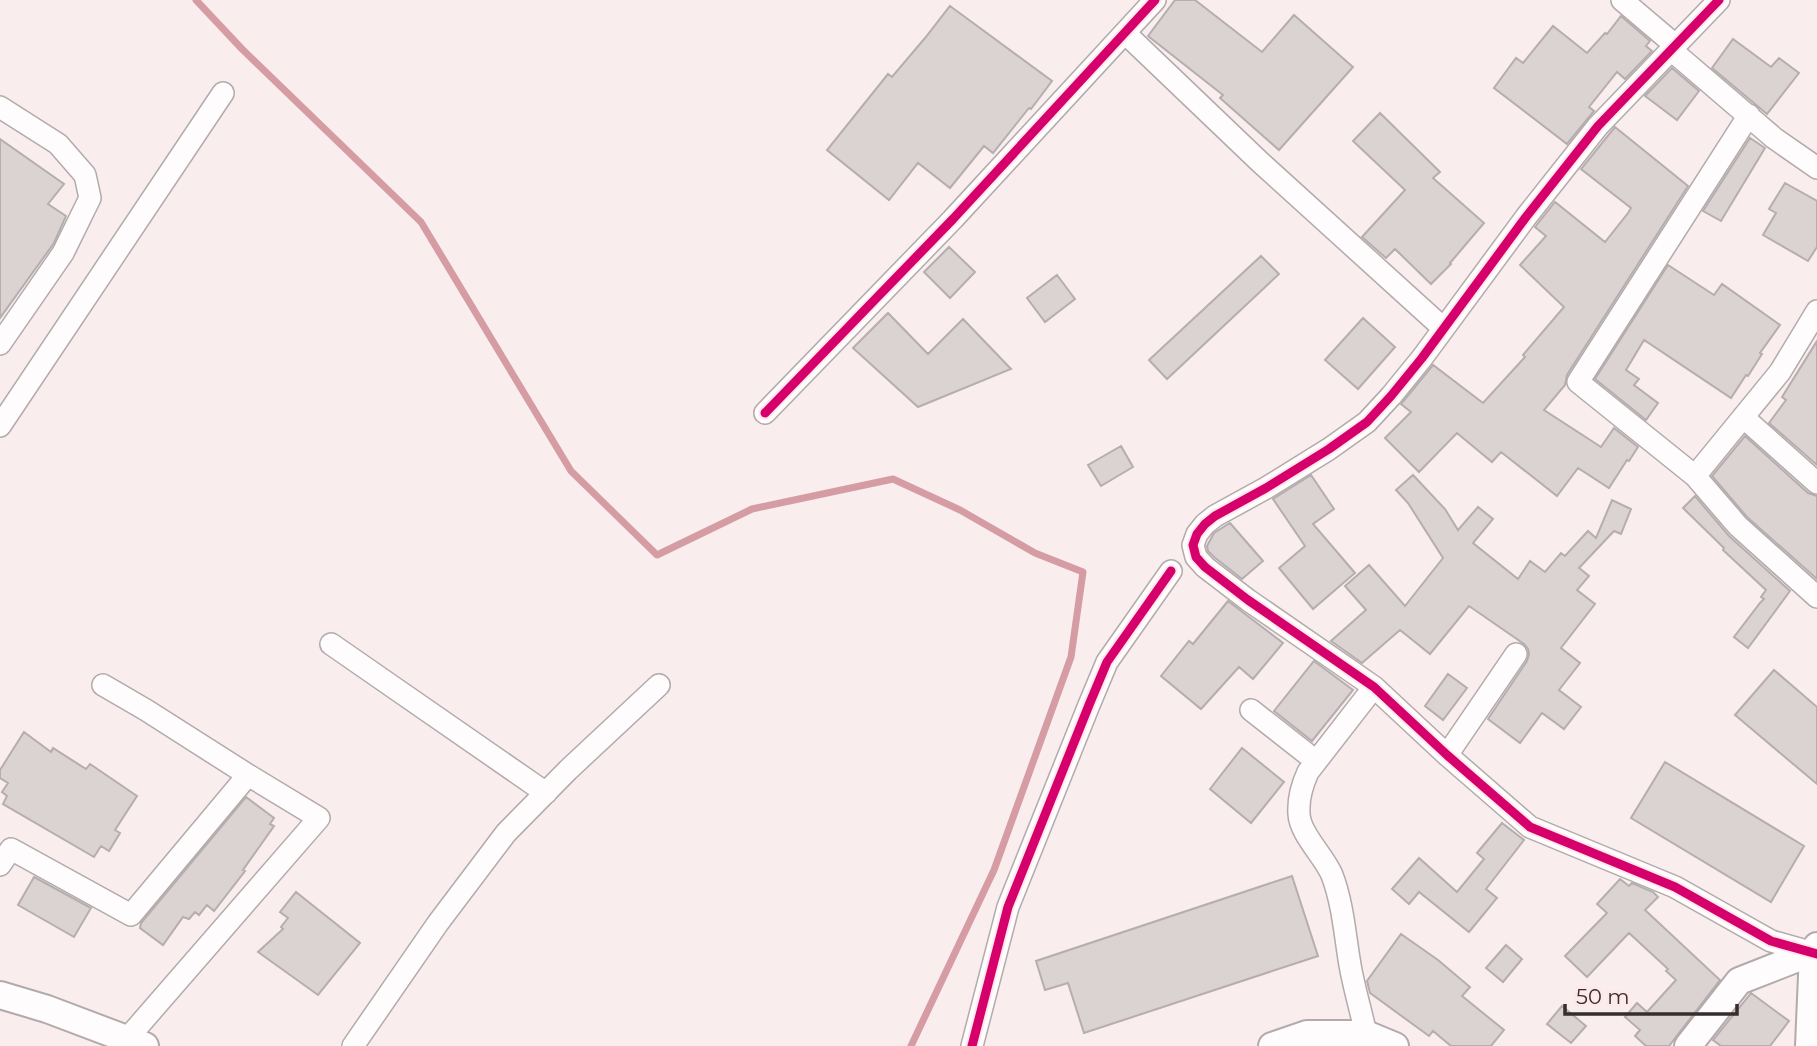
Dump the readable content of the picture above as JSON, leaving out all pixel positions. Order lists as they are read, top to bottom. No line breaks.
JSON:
{"scale_bar":"50 m"}
